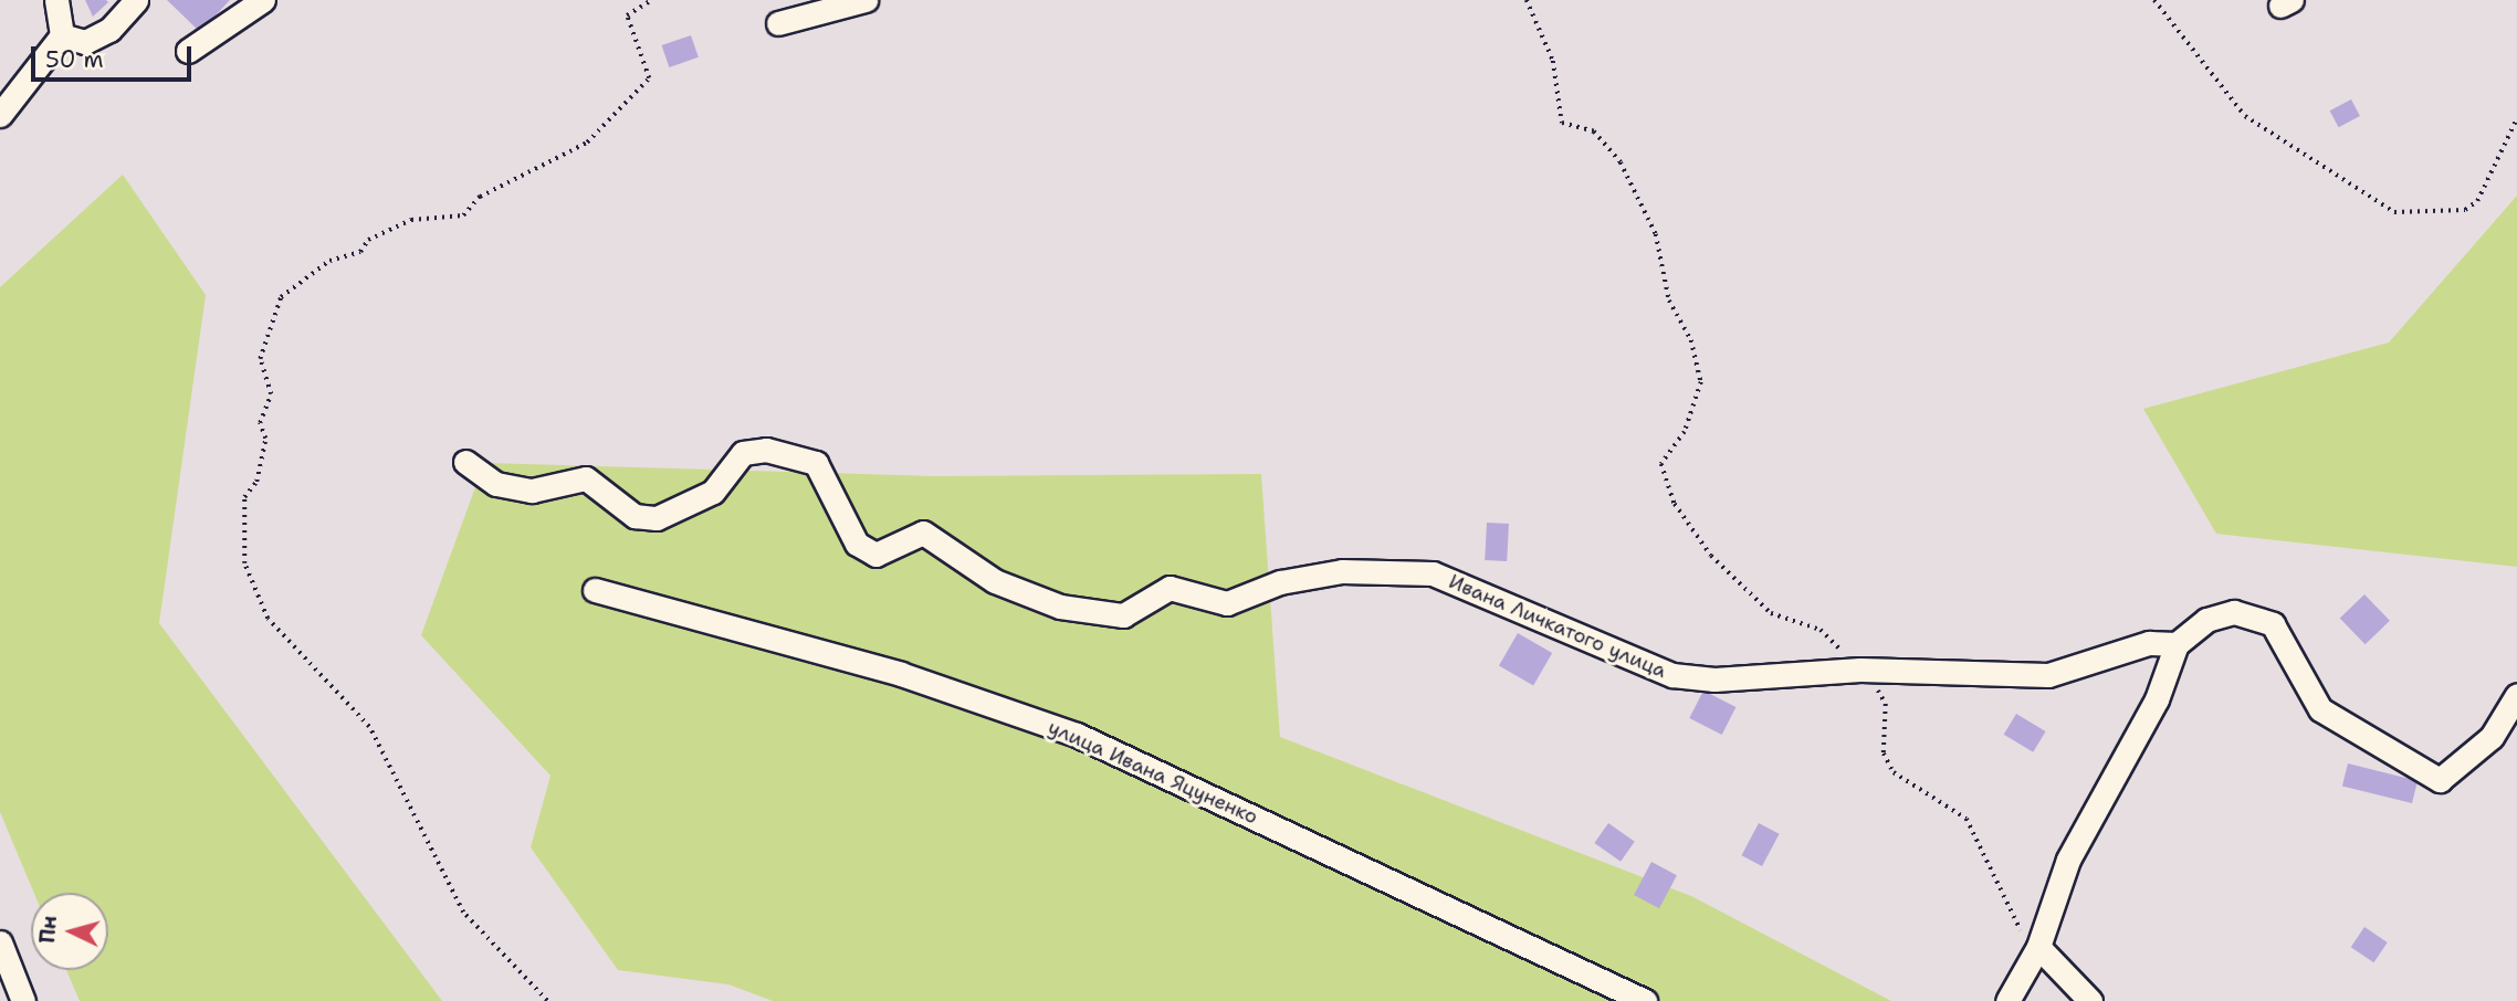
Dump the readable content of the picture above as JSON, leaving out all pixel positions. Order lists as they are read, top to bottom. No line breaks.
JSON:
{"streets":{"street":["Ивана Личкатого улица","улица Ивана Яцуненко"]},"scale_bar":"50 m","north":"left"}
